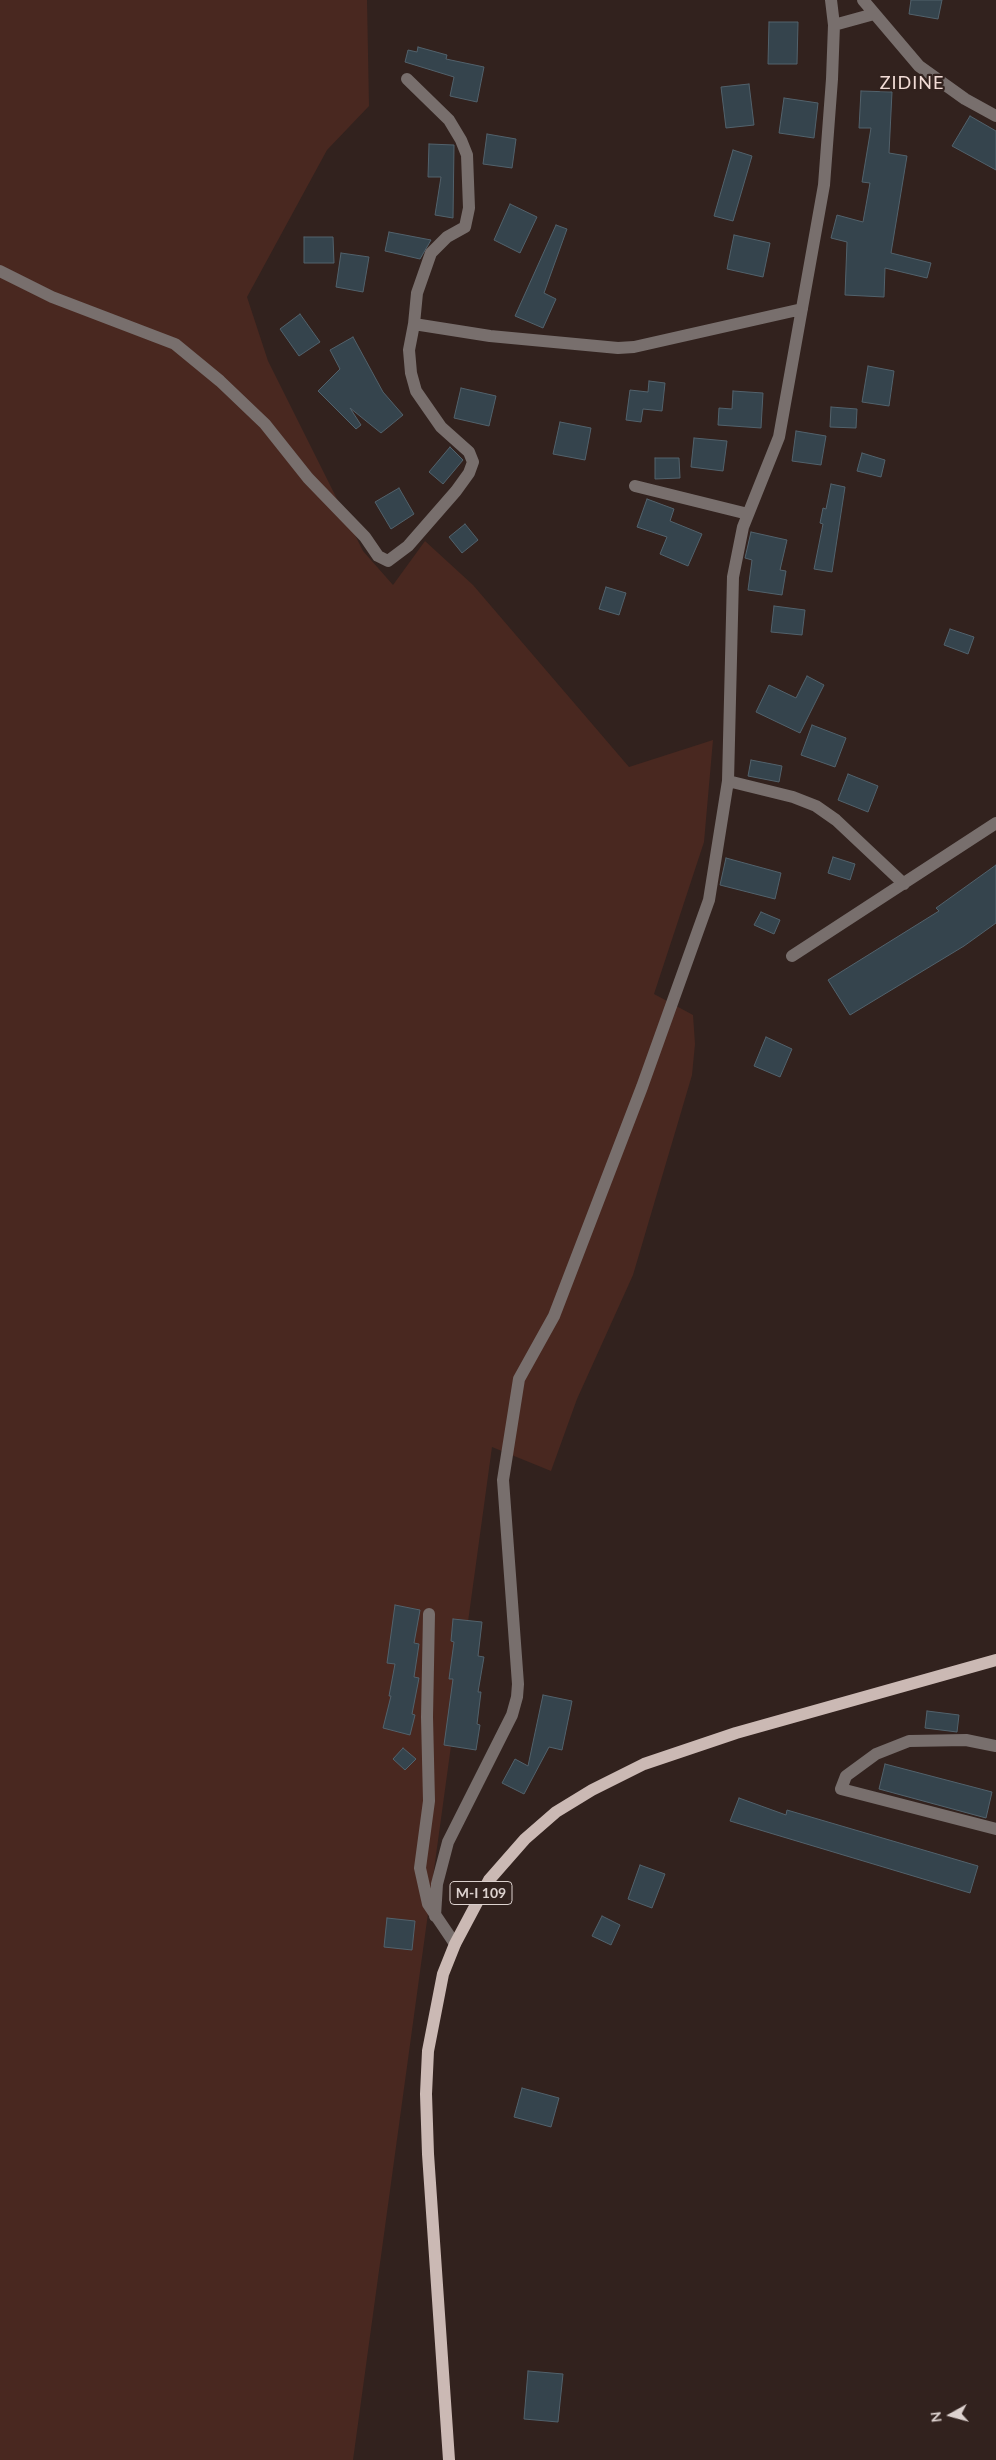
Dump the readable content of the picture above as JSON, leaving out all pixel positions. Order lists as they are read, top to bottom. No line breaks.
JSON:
{"streets":{"main road":["M-I 109"]},"districts":["ZIDINE"],"north":"left"}
